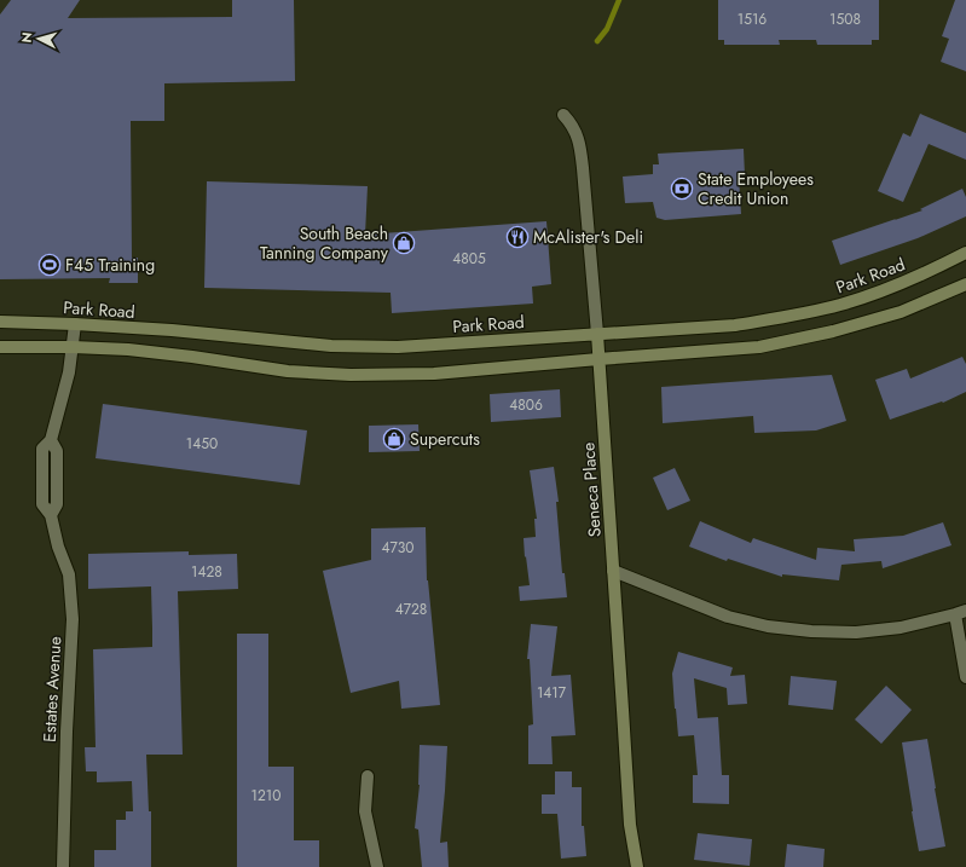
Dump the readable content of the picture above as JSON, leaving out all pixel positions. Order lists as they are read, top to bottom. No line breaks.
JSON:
{"streets":{"main road":["Park Road","Seneca Place"],"street":["Estates Avenue"]},"crossings":[["Park Road","Seneca Place"],["Park Road","Estates Avenue"]],"places":{"bank":["State Employees Credit Union"],"restaurant":["McAlister's Deli"],"shop":["South Beach Tanning Company","Supercuts"],"sports":["F45 Training"]},"house_numbers":["1516","1508","4805","4806","1450","4730","1428","4728","1417","1210"],"north":"left"}
